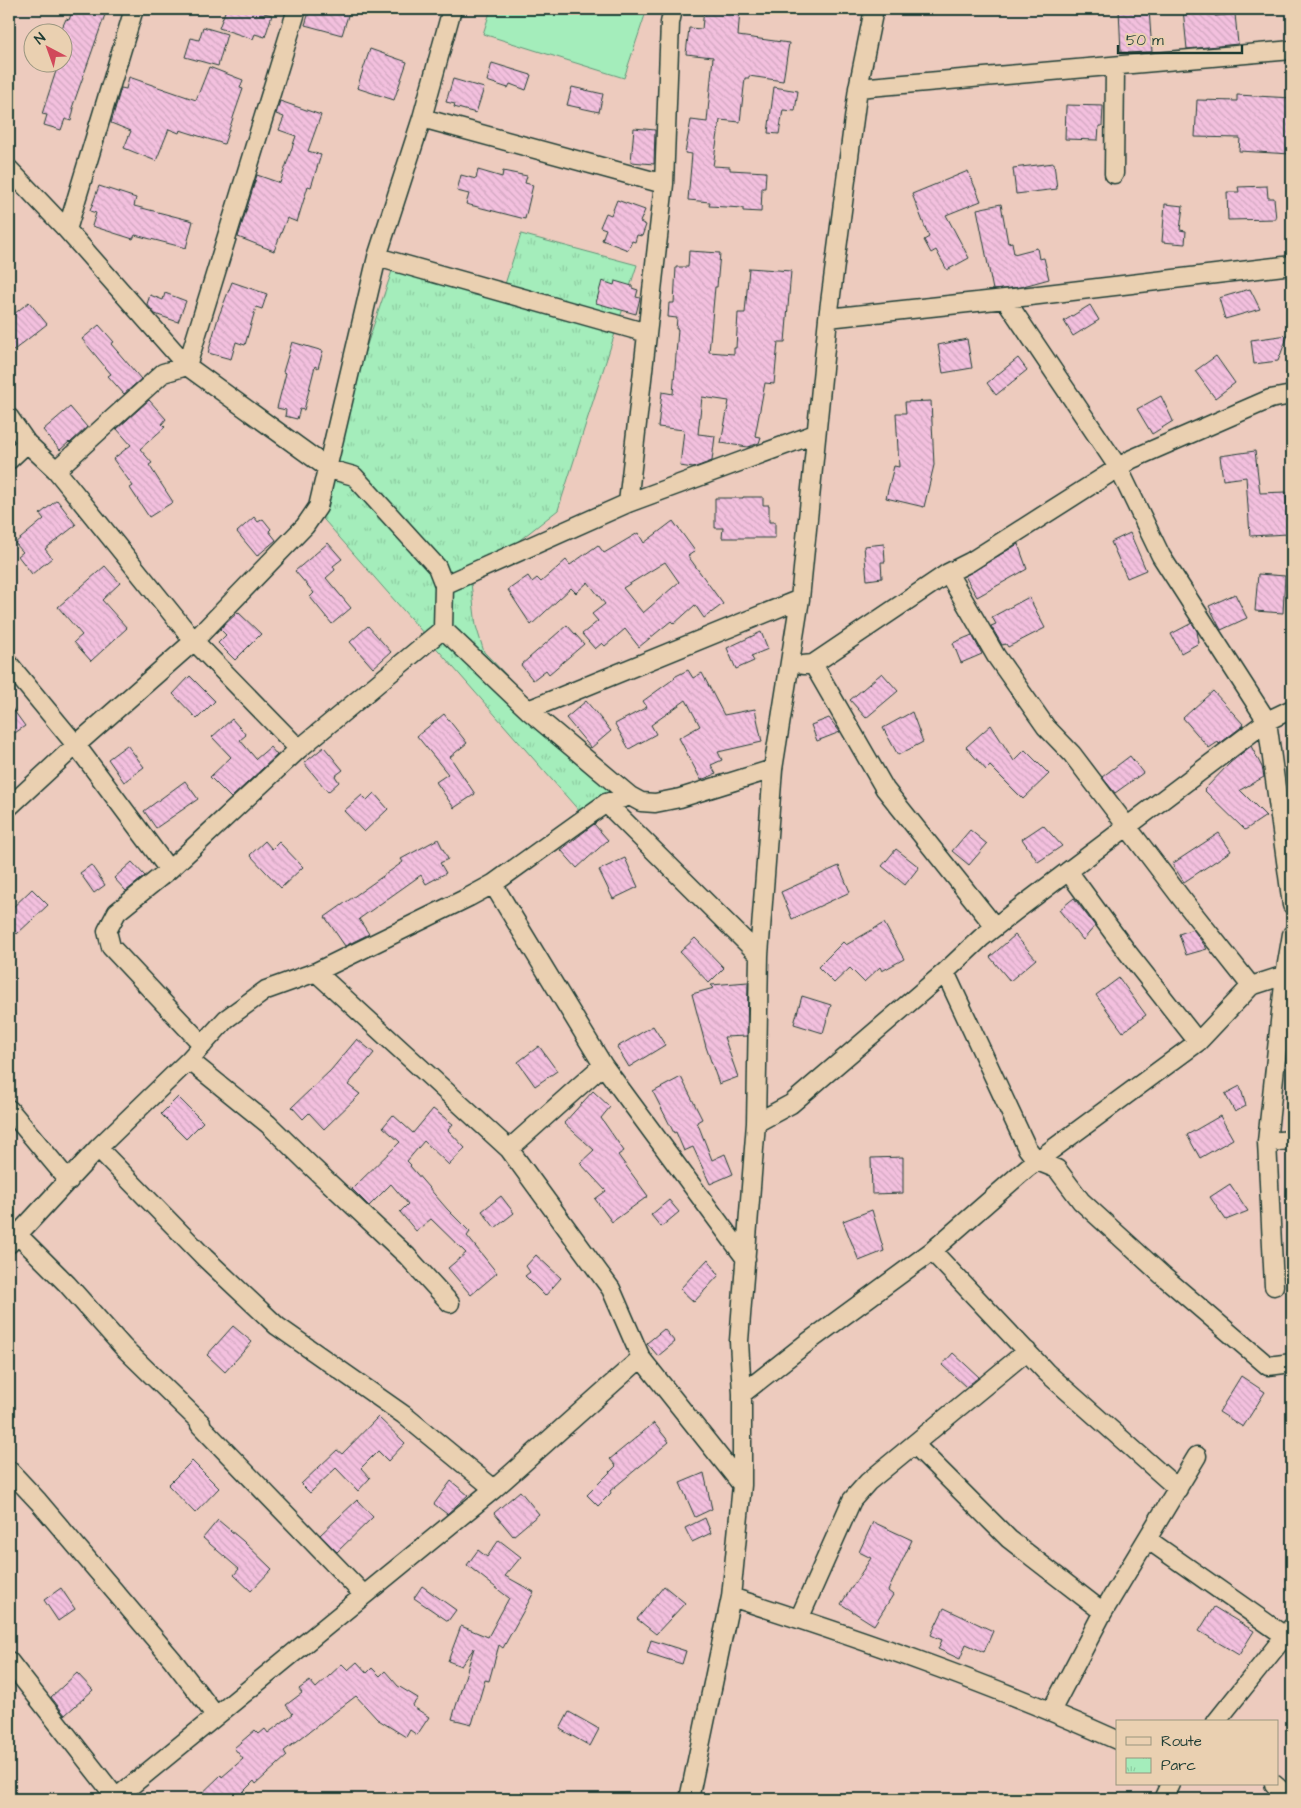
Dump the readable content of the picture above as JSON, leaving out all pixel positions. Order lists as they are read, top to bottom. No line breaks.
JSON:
{"legend":["Route","Parc"],"scale_bar":"50 m","north":"top left"}
